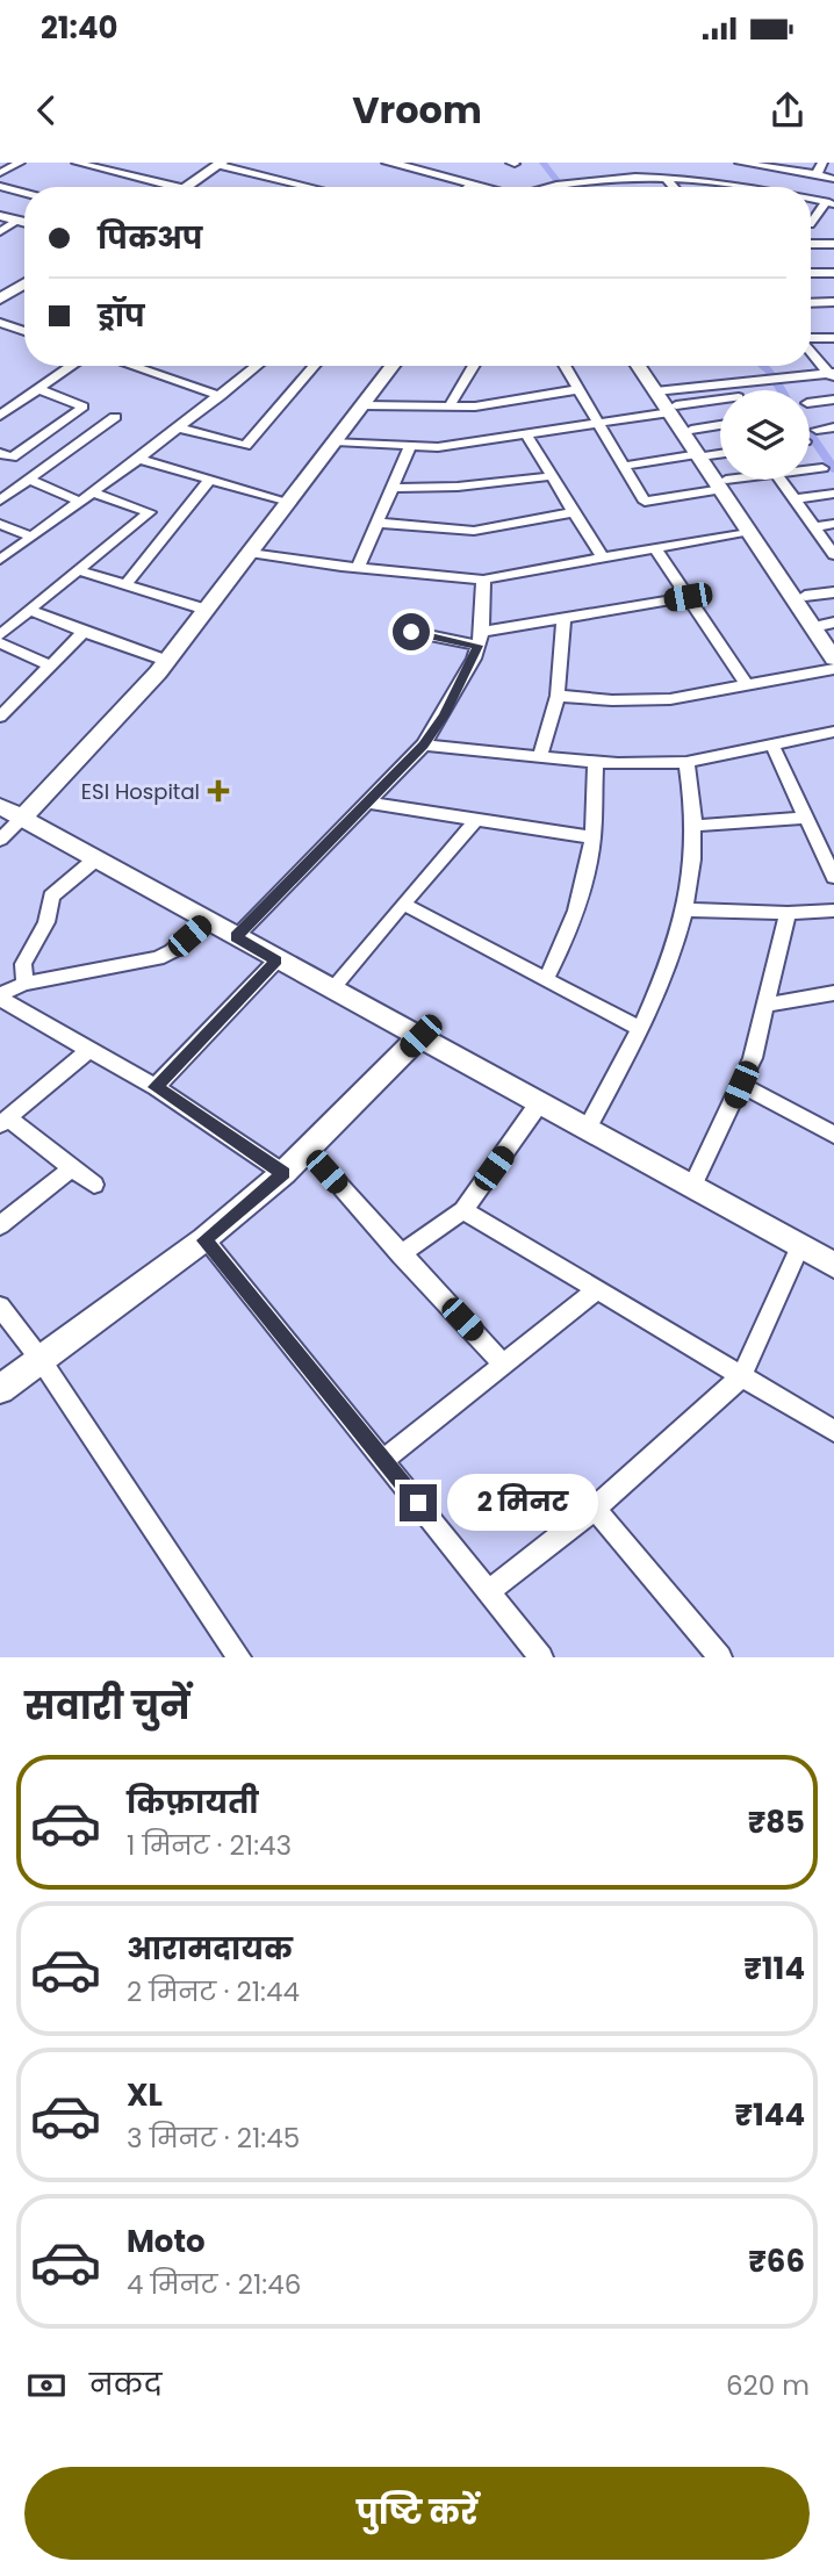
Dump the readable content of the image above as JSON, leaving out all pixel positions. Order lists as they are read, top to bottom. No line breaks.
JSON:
{"places":{"health":["ESI Hospital"]},"page":{"status":"21:40","header":"Vroom","banner":["पिकअप","ड्रॉप"],"bubble":"2 मिनट","heading":"सवारी चुनें","list":[{"name":"किफ़ायती","note":"1 मिनट · 21:43","value":"₹85"},{"name":"आरामदायक","note":"2 मिनट · 21:44","value":"₹114"},{"name":"XL","note":"3 मिनट · 21:45","value":"₹144"},{"name":"Moto","note":"4 मिनट · 21:46","value":"₹66"}],"pay":["नकद","620 m"],"buttons":"पुष्टि करें"}}
